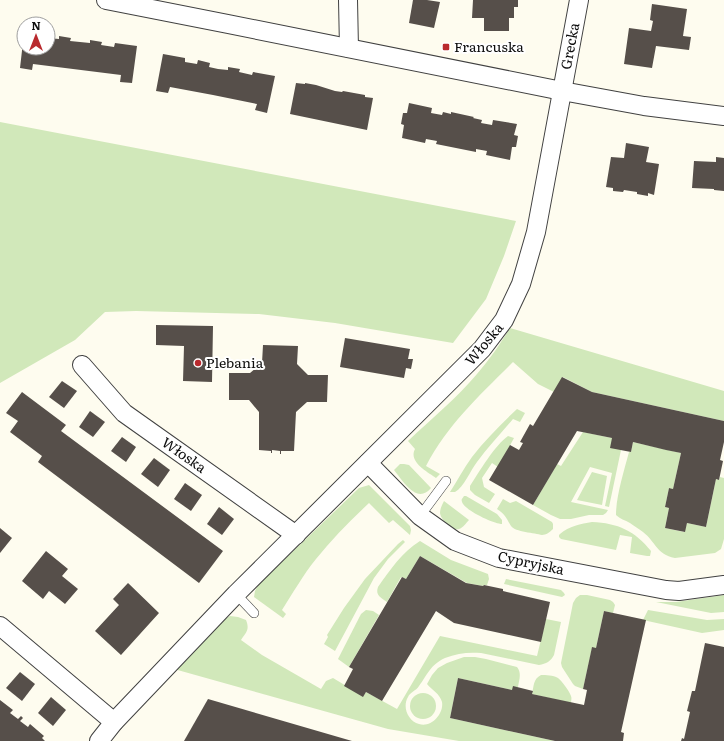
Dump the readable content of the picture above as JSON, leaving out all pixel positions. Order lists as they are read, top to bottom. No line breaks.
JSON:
{"streets":{"street":["Grecka","Włoska","Cypryjska"]},"crossings":[["Grecka","Włoska"],["Włoska","Cypryjska"]],"places":{"transit":["Francuska"],"other":["Plebania"]},"north":"top"}
